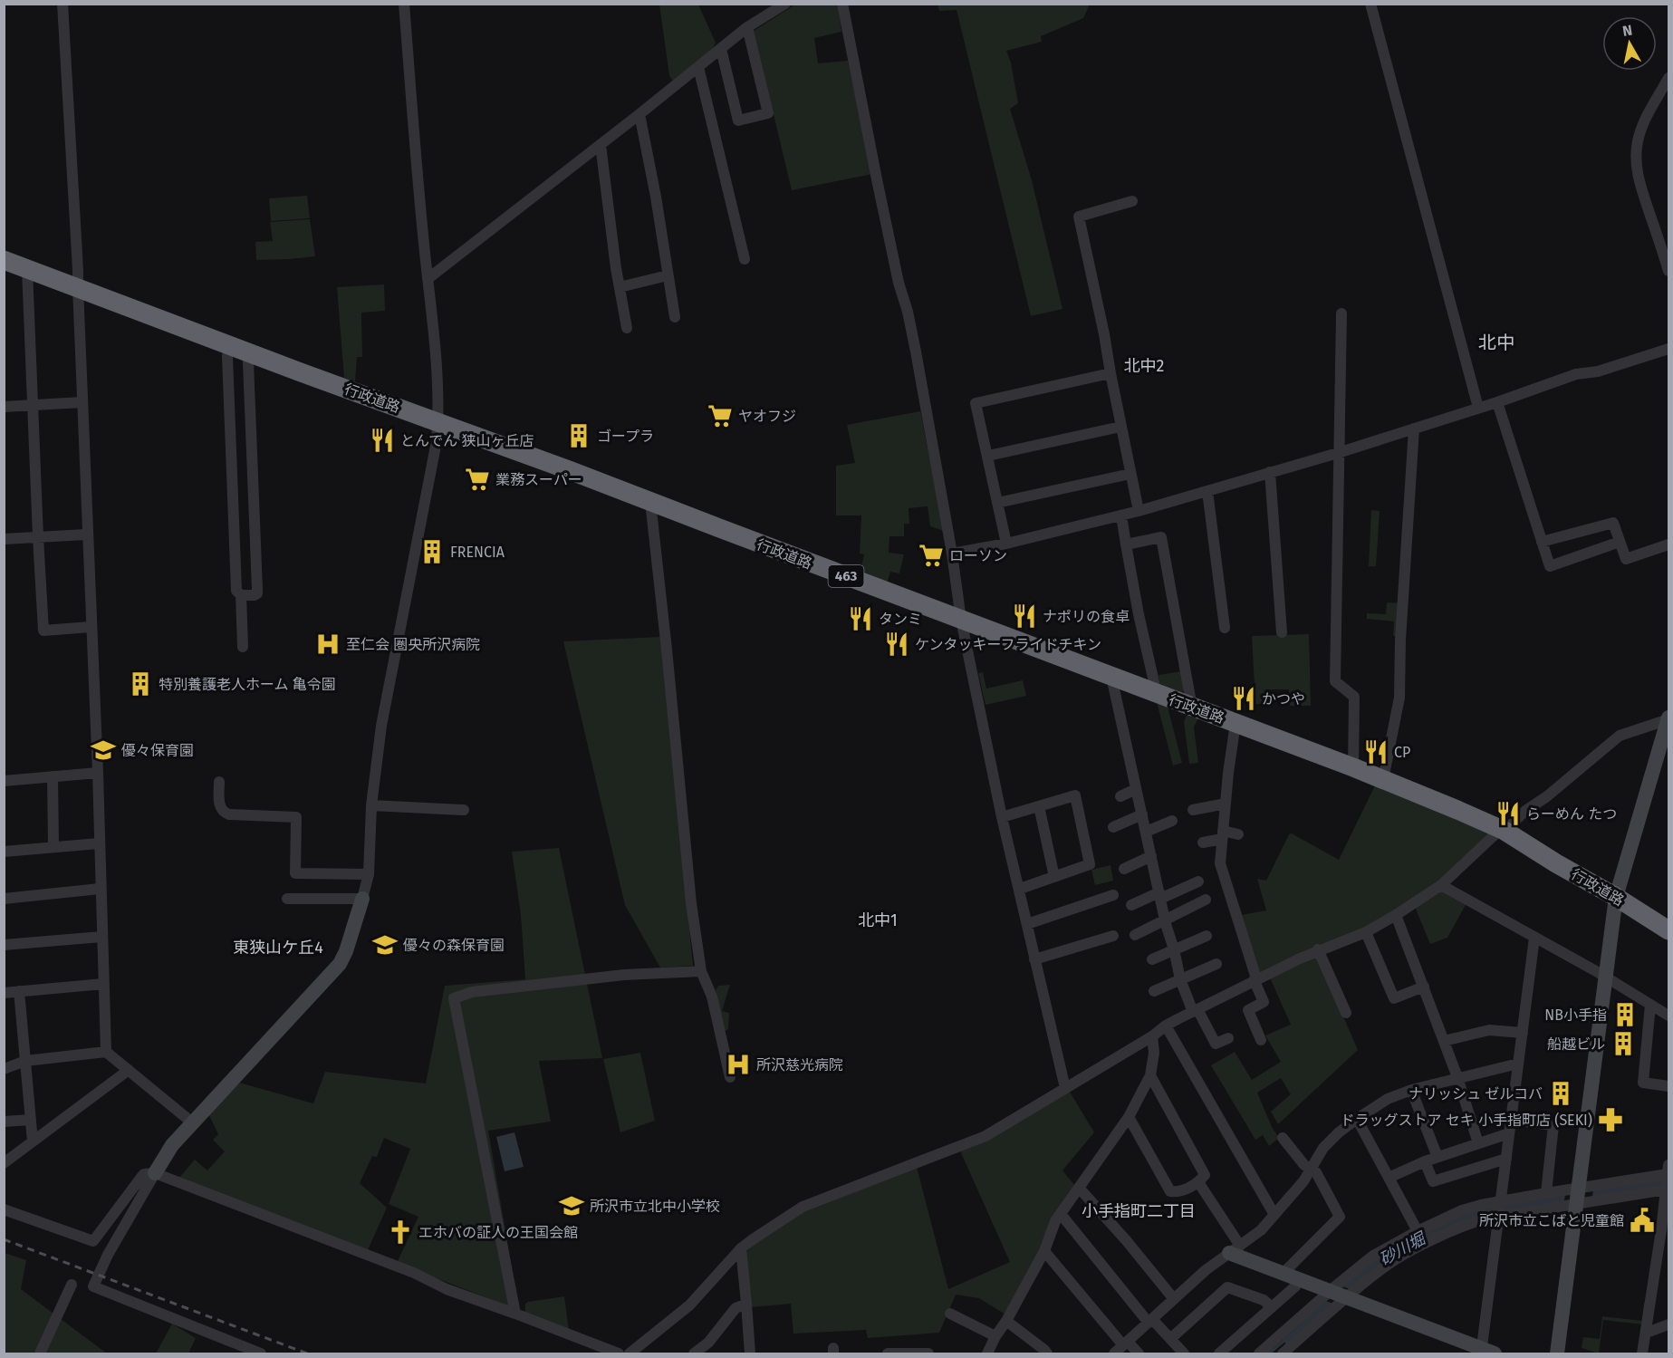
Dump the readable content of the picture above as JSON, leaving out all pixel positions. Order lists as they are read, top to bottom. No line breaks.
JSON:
{"streets":{"highway":["行政道路","463"]},"districts":["北中","北中2","北中1","東狭山ケ丘4","小手指町二丁目"],"water":["砂川堀"],"places":{"supermarket":["ヤオフジ","業務スーパー","ローソン"],"building":["ゴープラ","FRENCIA","特別養護老人ホーム 亀令園","NB小手指","船越ビル","ナリッシュ ゼルコバ"],"restaurant":["とんでん 狭山ヶ丘店","ナポリの食卓","タンミ","ケンタッキーフライドチキン","かつや","CP","らーめん たつ"],"hospital":["至仁会 圏央所沢病院","所沢慈光病院"],"school or university":["優々保育園","優々の森保育園","所沢市立北中小学校"],"pharmacy":["ドラッグストア セキ 小手指町店 (SEKI)"],"public building":["所沢市立こばと児童館"],"church":["エホバの証人の王国会館"]},"north":"top"}
